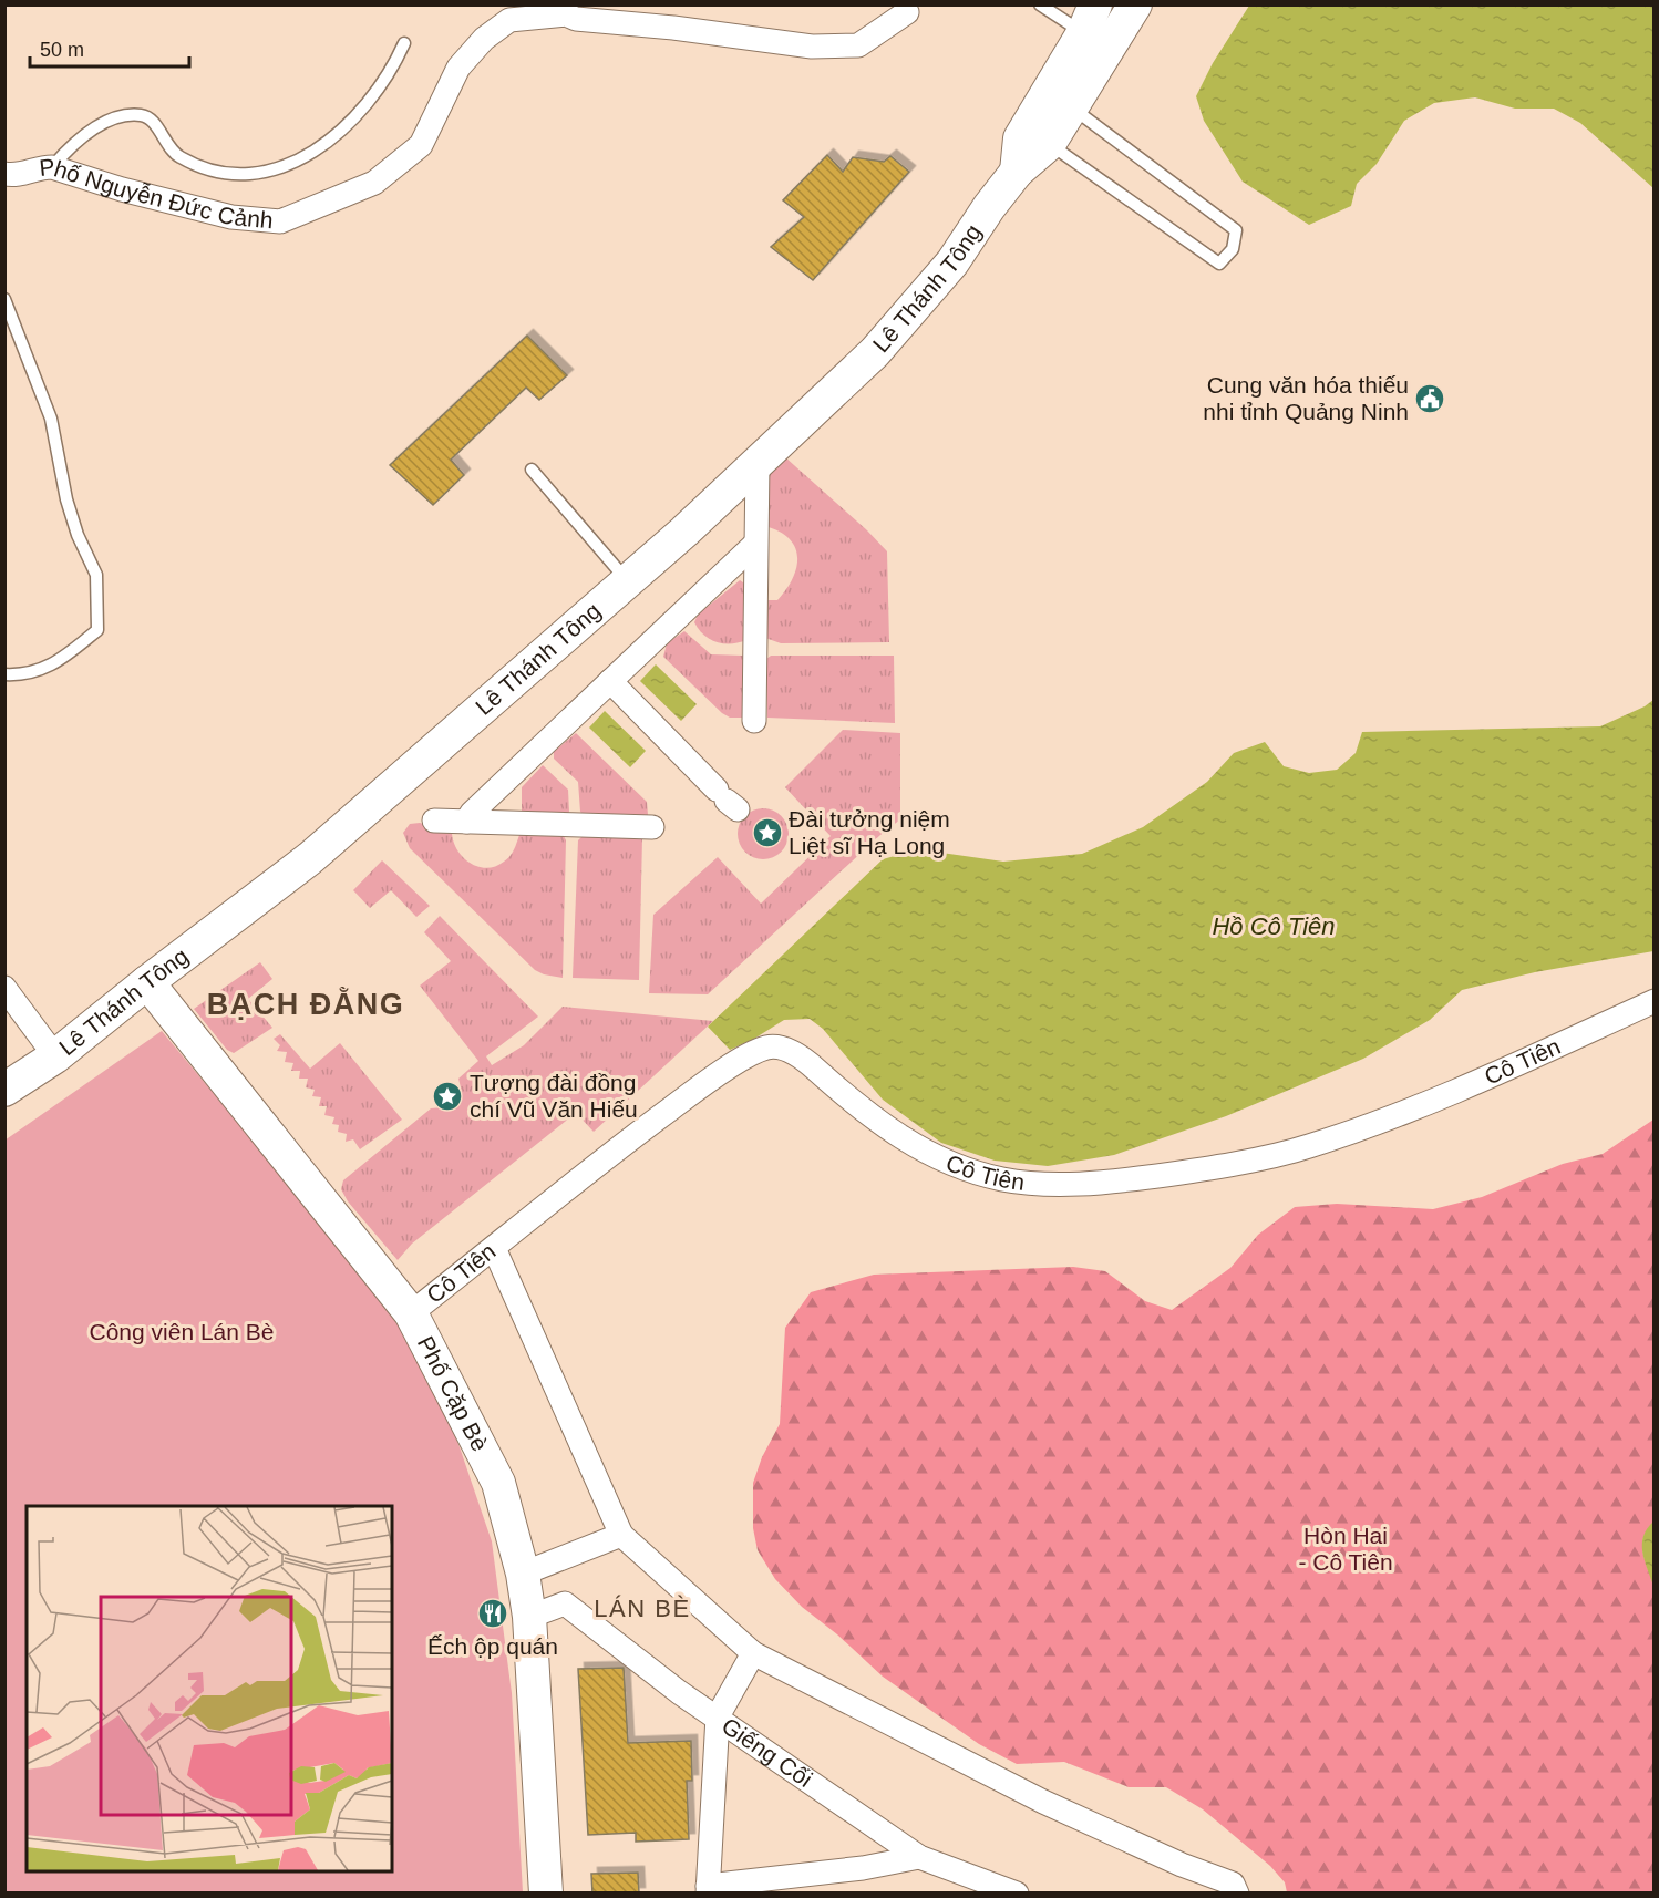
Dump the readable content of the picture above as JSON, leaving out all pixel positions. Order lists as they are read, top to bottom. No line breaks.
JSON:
{"streets":{"main road":["Lê Thánh Tông","Phố Cặp Bè"],"street":["Phố Nguyễn Đức Cảnh","Cô Tiên","Giếng Cối"]},"crossings":[["Lê Thánh Tông","Phố Cặp Bè"],["Cô Tiên","Phố Cặp Bè"],["Phố Cặp Bè","Giếng Cối"]],"districts":["BẠCH ĐẰNG","LÁN BÈ"],"water":["Hồ Cô Tiên"],"parks":["Công viên Lán Bè","Hòn Hai - Cô Tiên"],"places":{"public building":["Cung văn hóa thiếu nhi tỉnh Quảng Ninh"],"place":["Đài tưởng niệm Liệt sĩ Hạ Long","Tượng đài đồng chí Vũ Văn Hiếu"],"restaurant":["Ếch ộp quán"]},"scale_bar":"50 m"}
